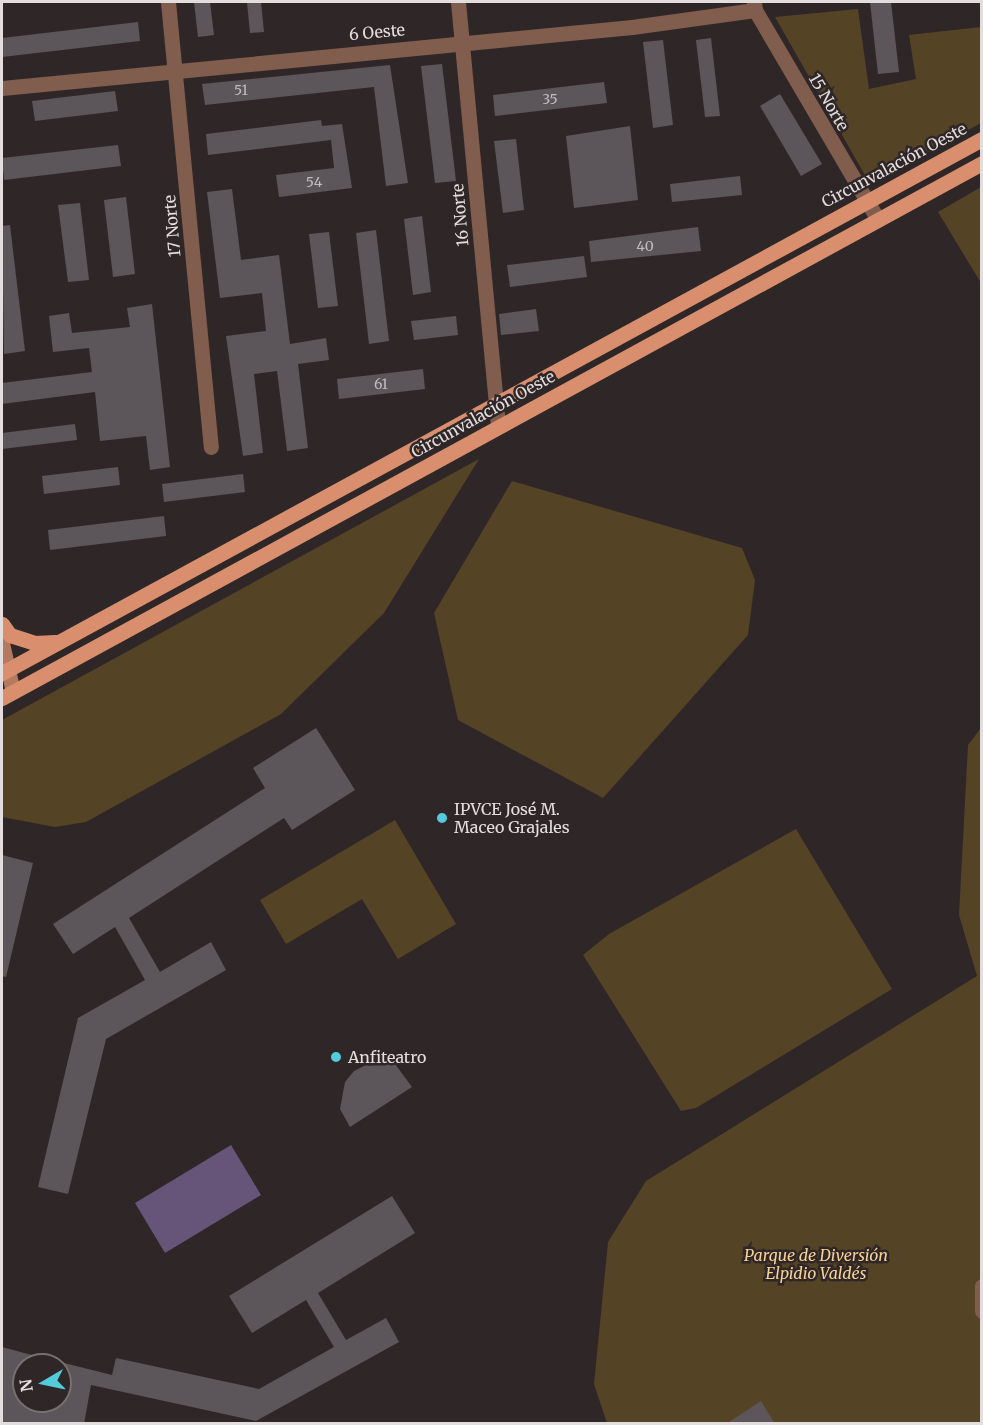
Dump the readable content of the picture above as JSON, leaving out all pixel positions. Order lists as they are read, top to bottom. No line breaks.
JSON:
{"streets":{"main road":["Circunvalación Oeste"],"street":["6 Oeste","15 Norte","16 Norte","17 Norte"]},"crossings":[["6 Oeste","15 Norte"],["6 Oeste","16 Norte"],["6 Oeste","17 Norte"],["15 Norte","Circunvalación Oeste"],["Circunvalación Oeste","16 Norte"]],"parks":["Parque de Diversión Elpidio Valdés"],"places":["IPVCE José M. Maceo Grajales","Anfiteatro"],"house_numbers":["51","35","54","40","61"],"north":"left"}
